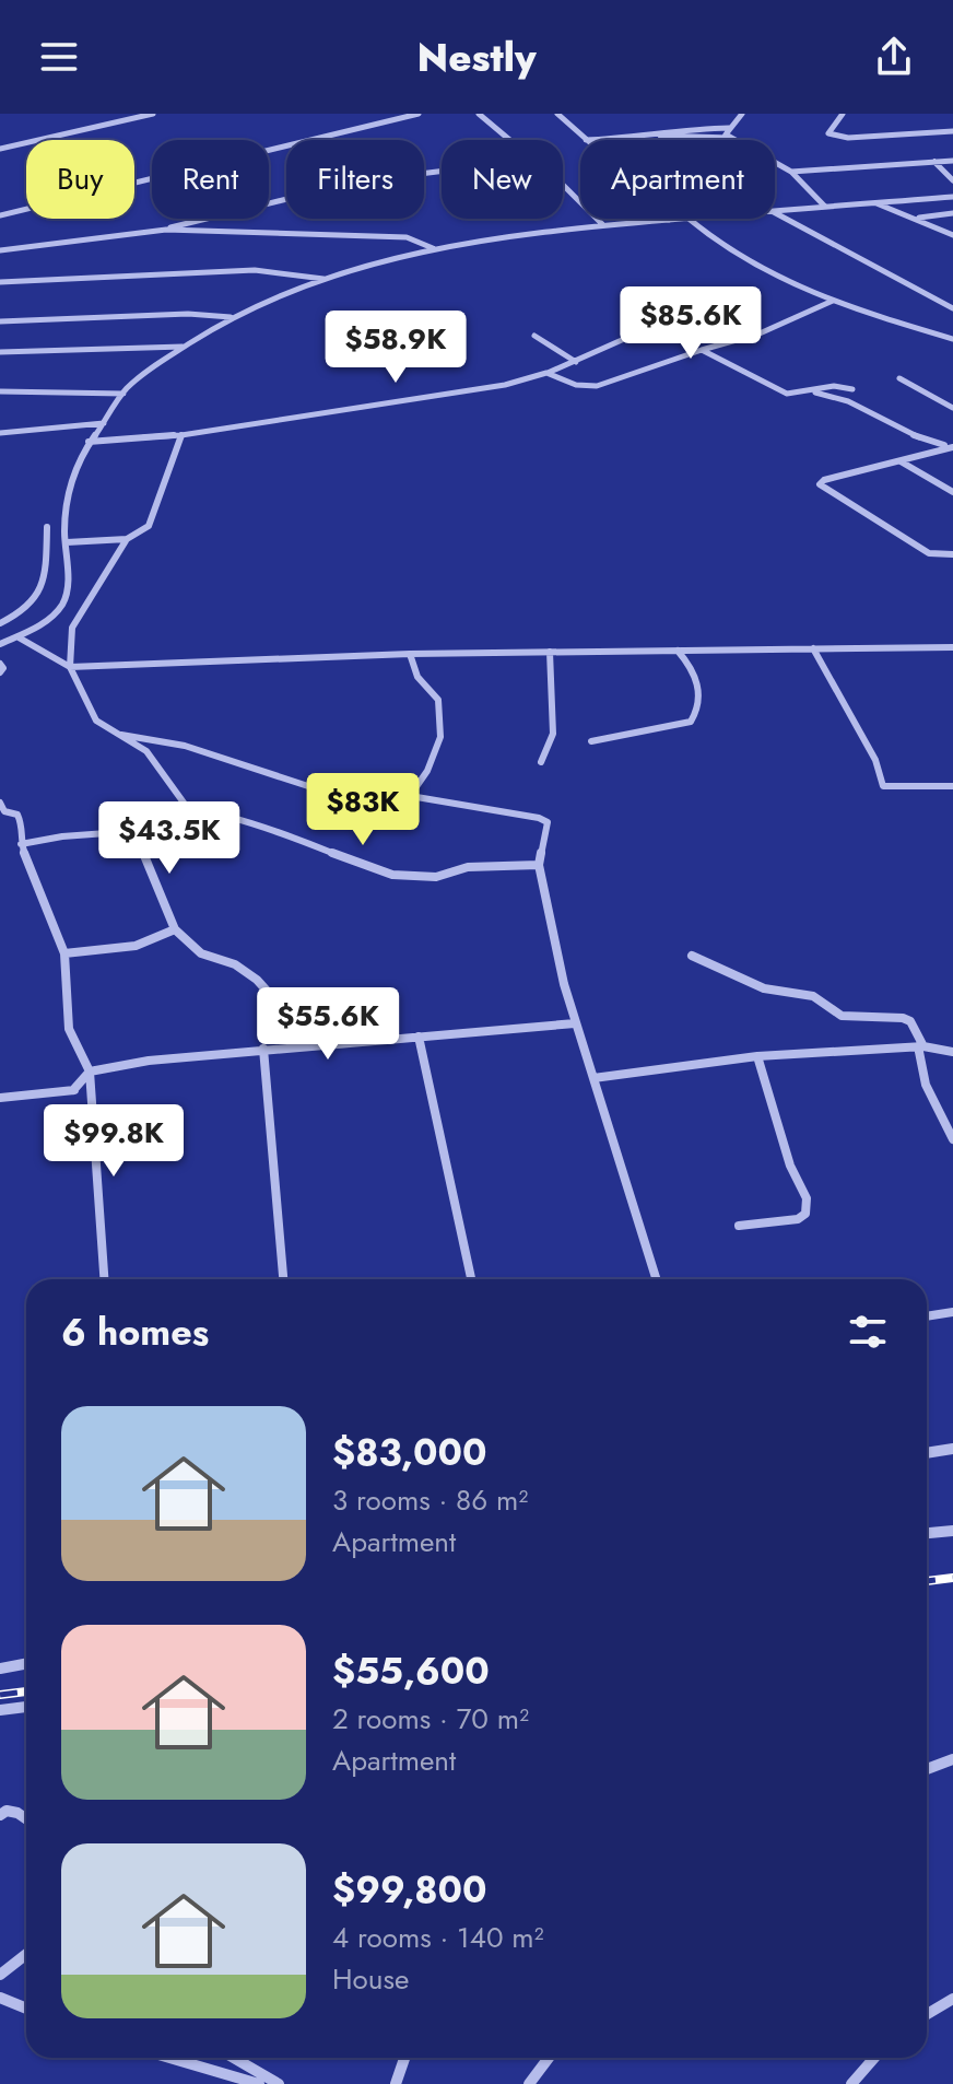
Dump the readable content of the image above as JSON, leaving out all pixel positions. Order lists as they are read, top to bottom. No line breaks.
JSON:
{"page":{"header":"Nestly","chip":["Buy","Rent","Filters","New","Apartment"],"price":["$85.6K","$58.9K","$83K","$43.5K","$55.6K","$99.8K"],"heading":"6 homes","list":[{"name":"$83,000","note":"3 rooms · 86 m² · Apartment"},{"name":"$55,600","note":"2 rooms · 70 m² · Apartment"},{"name":"$99,800","note":"4 rooms · 140 m² · House"}]}}
